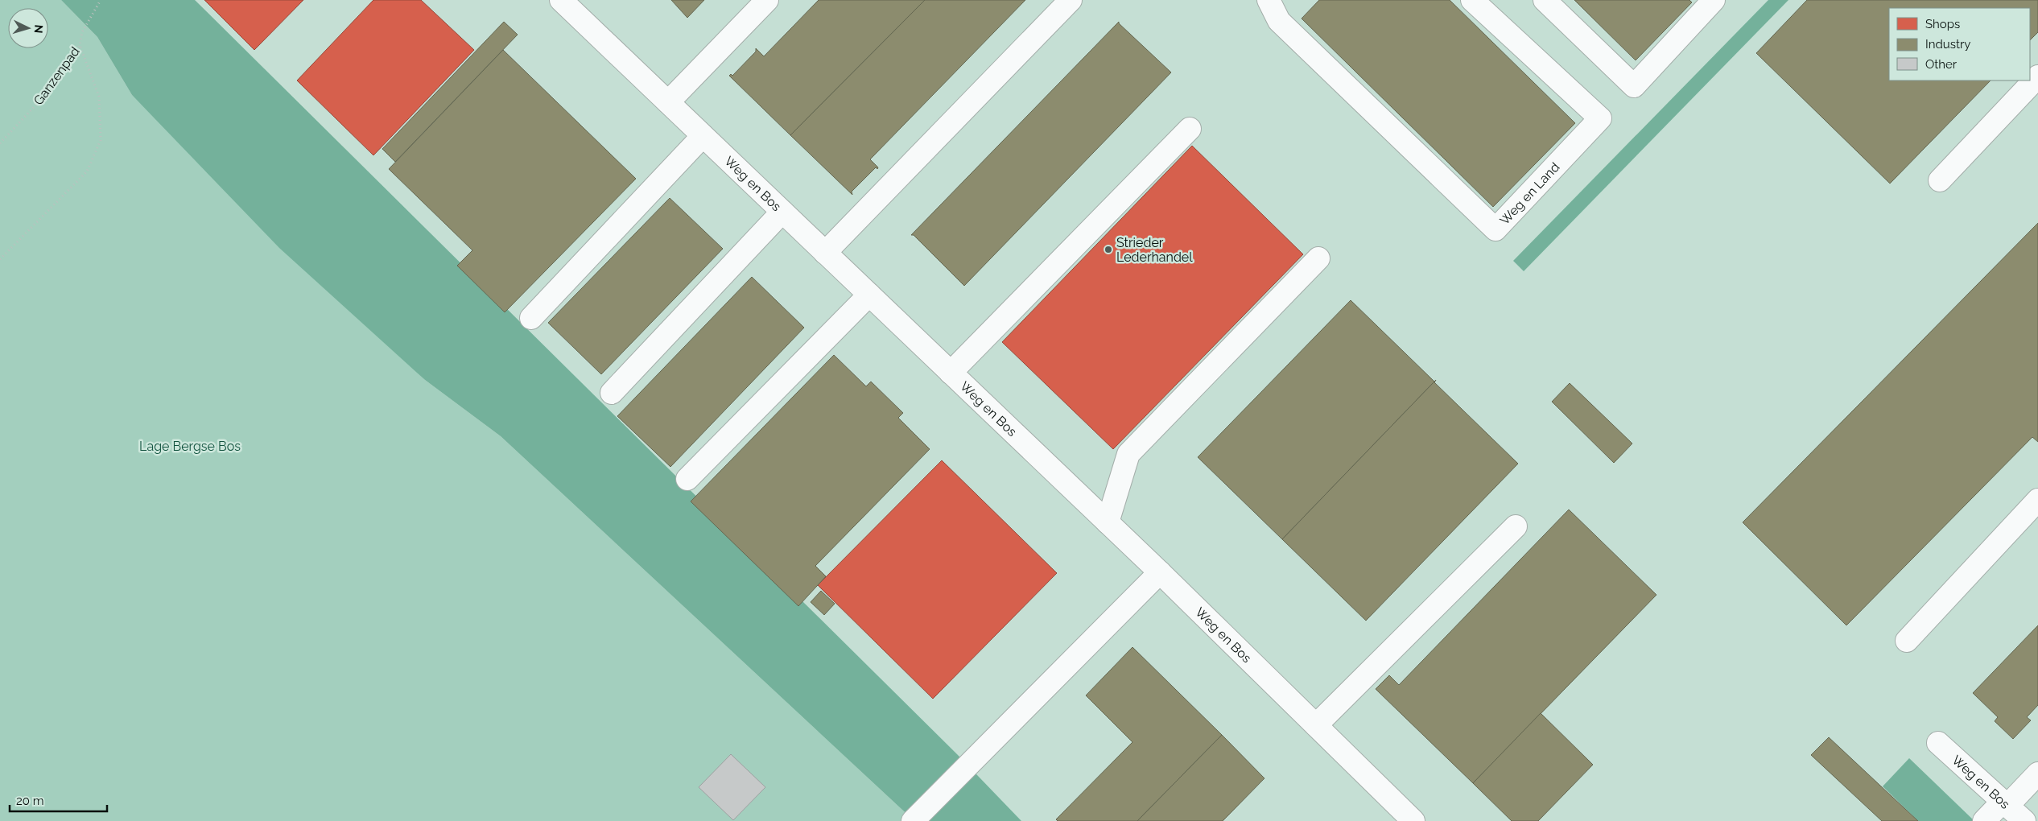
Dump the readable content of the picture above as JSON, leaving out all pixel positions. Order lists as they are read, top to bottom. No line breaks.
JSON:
{"streets":{"street":["Weg en Bos","Weg en Land"],"path":["Ganzenpad"]},"parks":["Lage Bergse Bos"],"places":["Strieder Lederhandel"],"legend":["Shops","Industry","Other"],"scale_bar":"20 m","north":"right"}
